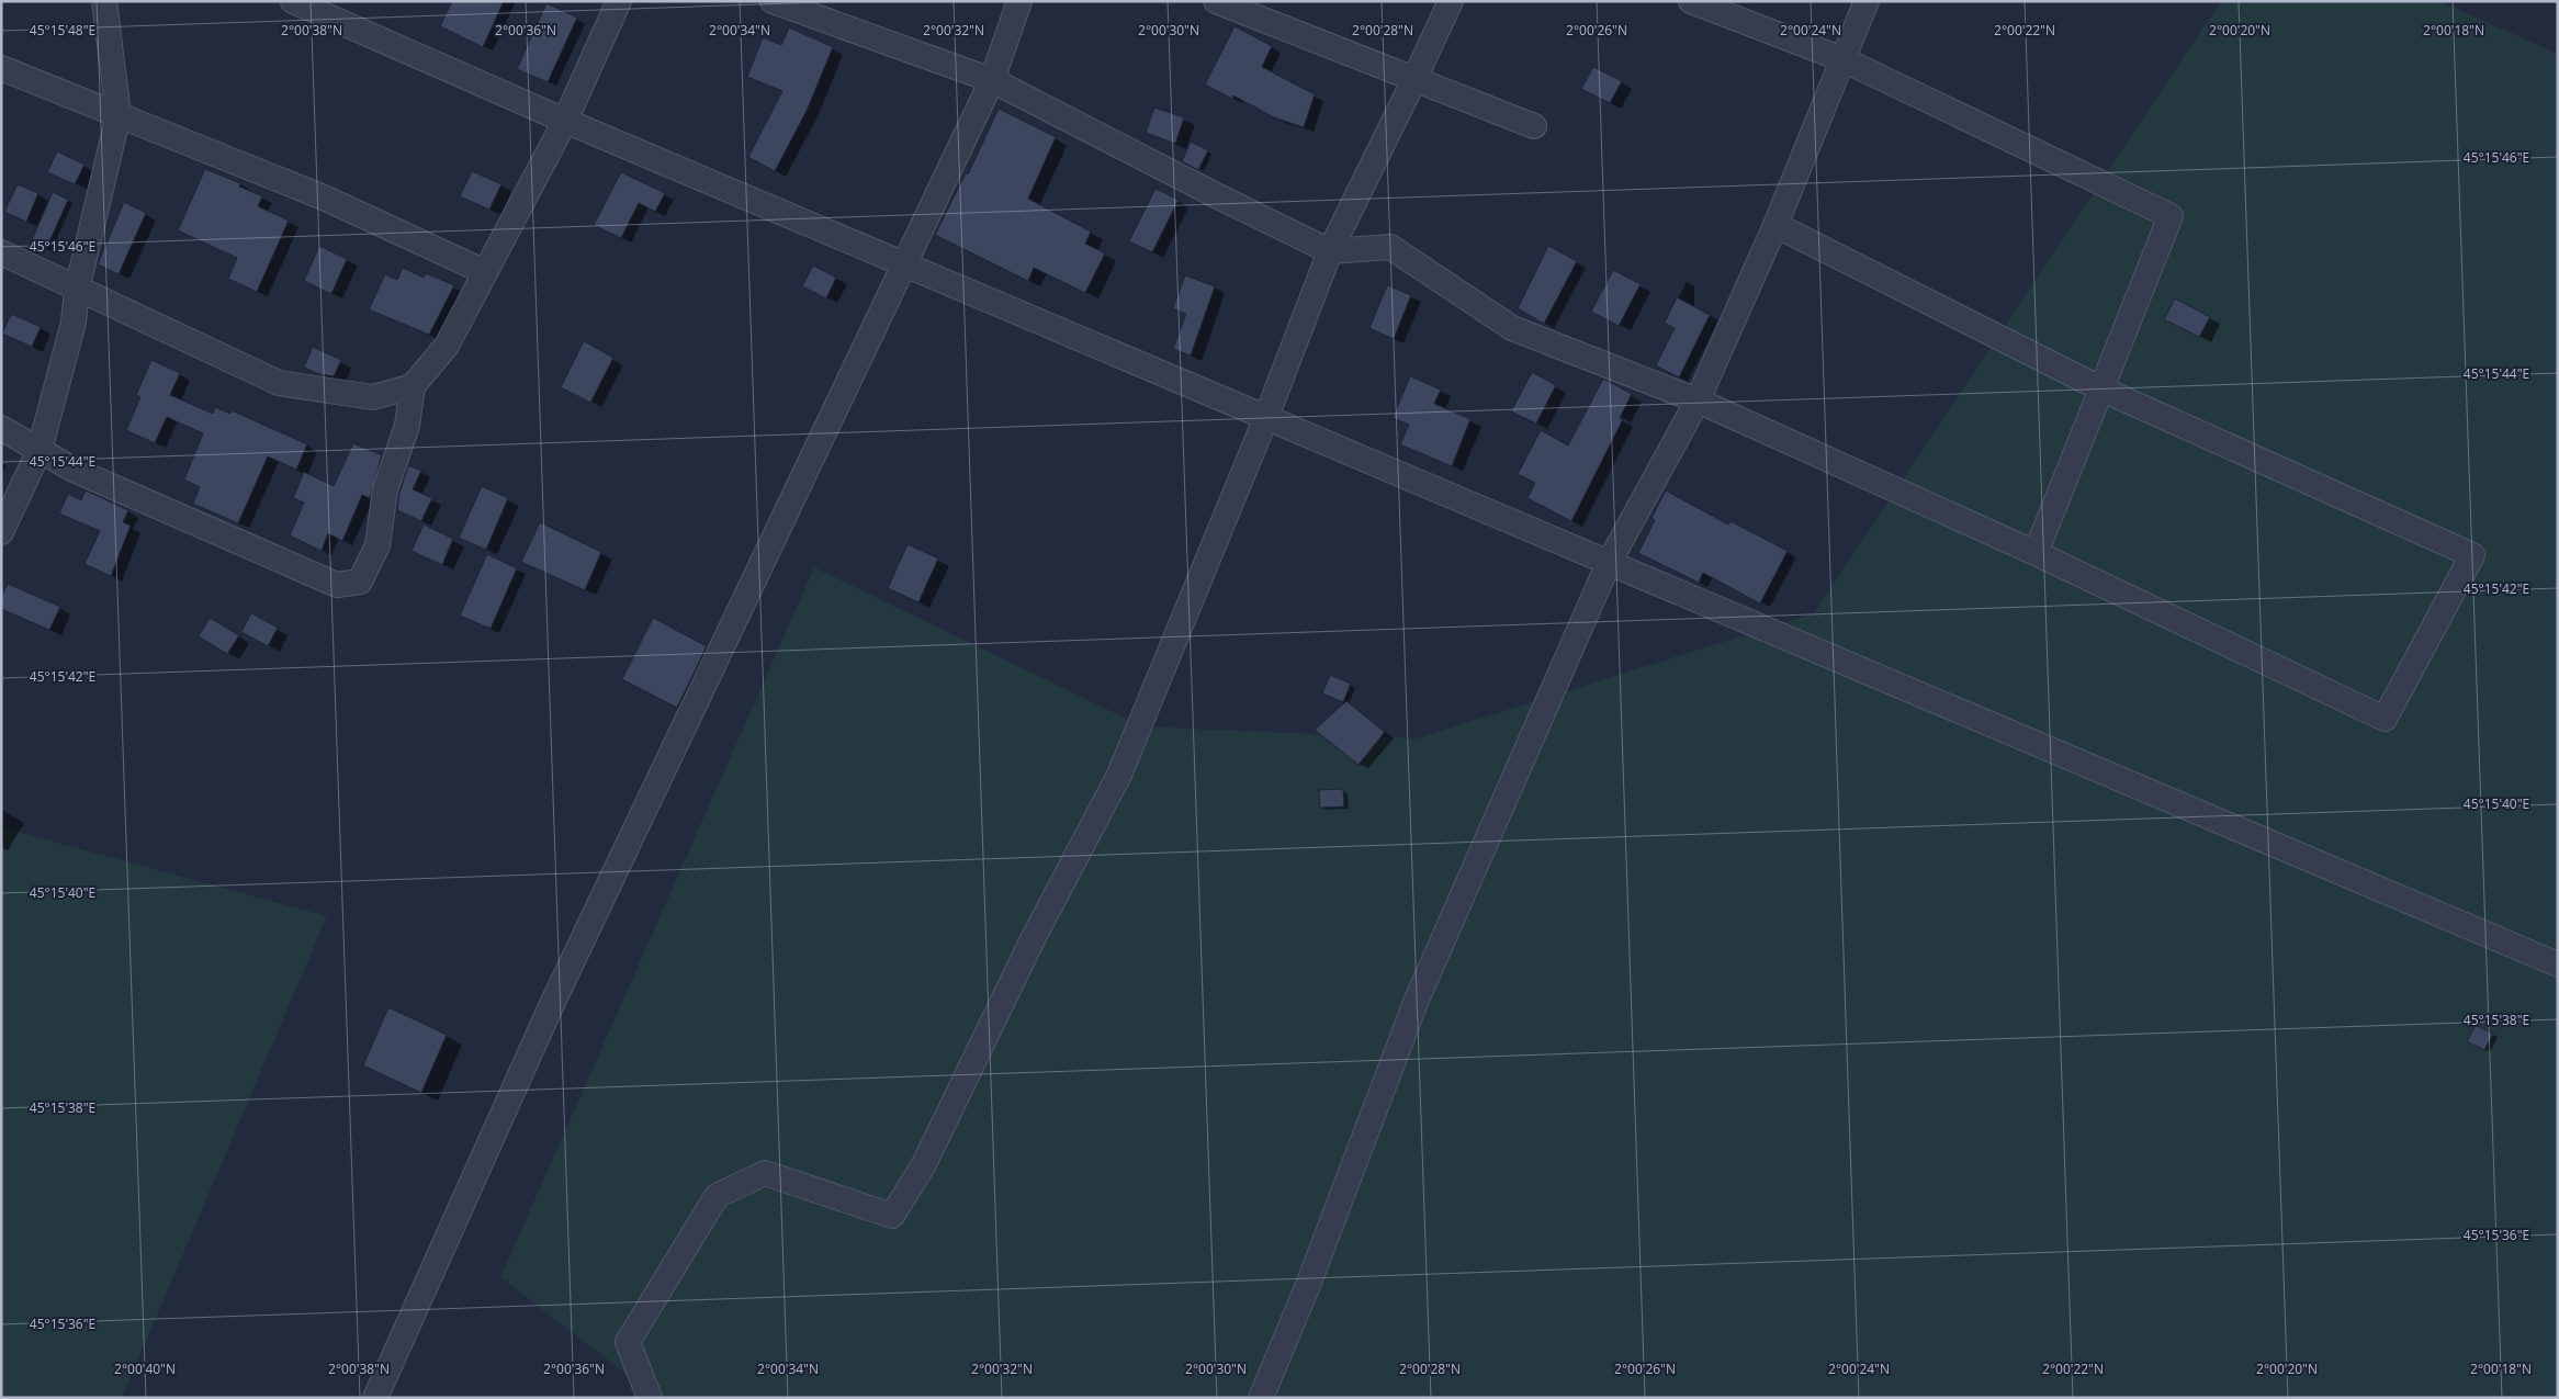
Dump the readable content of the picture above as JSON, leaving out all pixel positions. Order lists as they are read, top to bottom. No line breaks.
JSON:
{"coordinates":["2°00'38\"N","2°00'36\"N","2°00'34\"N","2°00'32\"N","2°00'30\"N","2°00'28\"N","2°00'26\"N","2°00'24\"N","2°00'22\"N","2°00'20\"N","2°00'18\"N","45°15'48\"E","45°15'46\"E","45°15'44\"E","45°15'42\"E","45°15'40\"E","45°15'38\"E","45°15'36\"E","2°00'40\"N"]}
